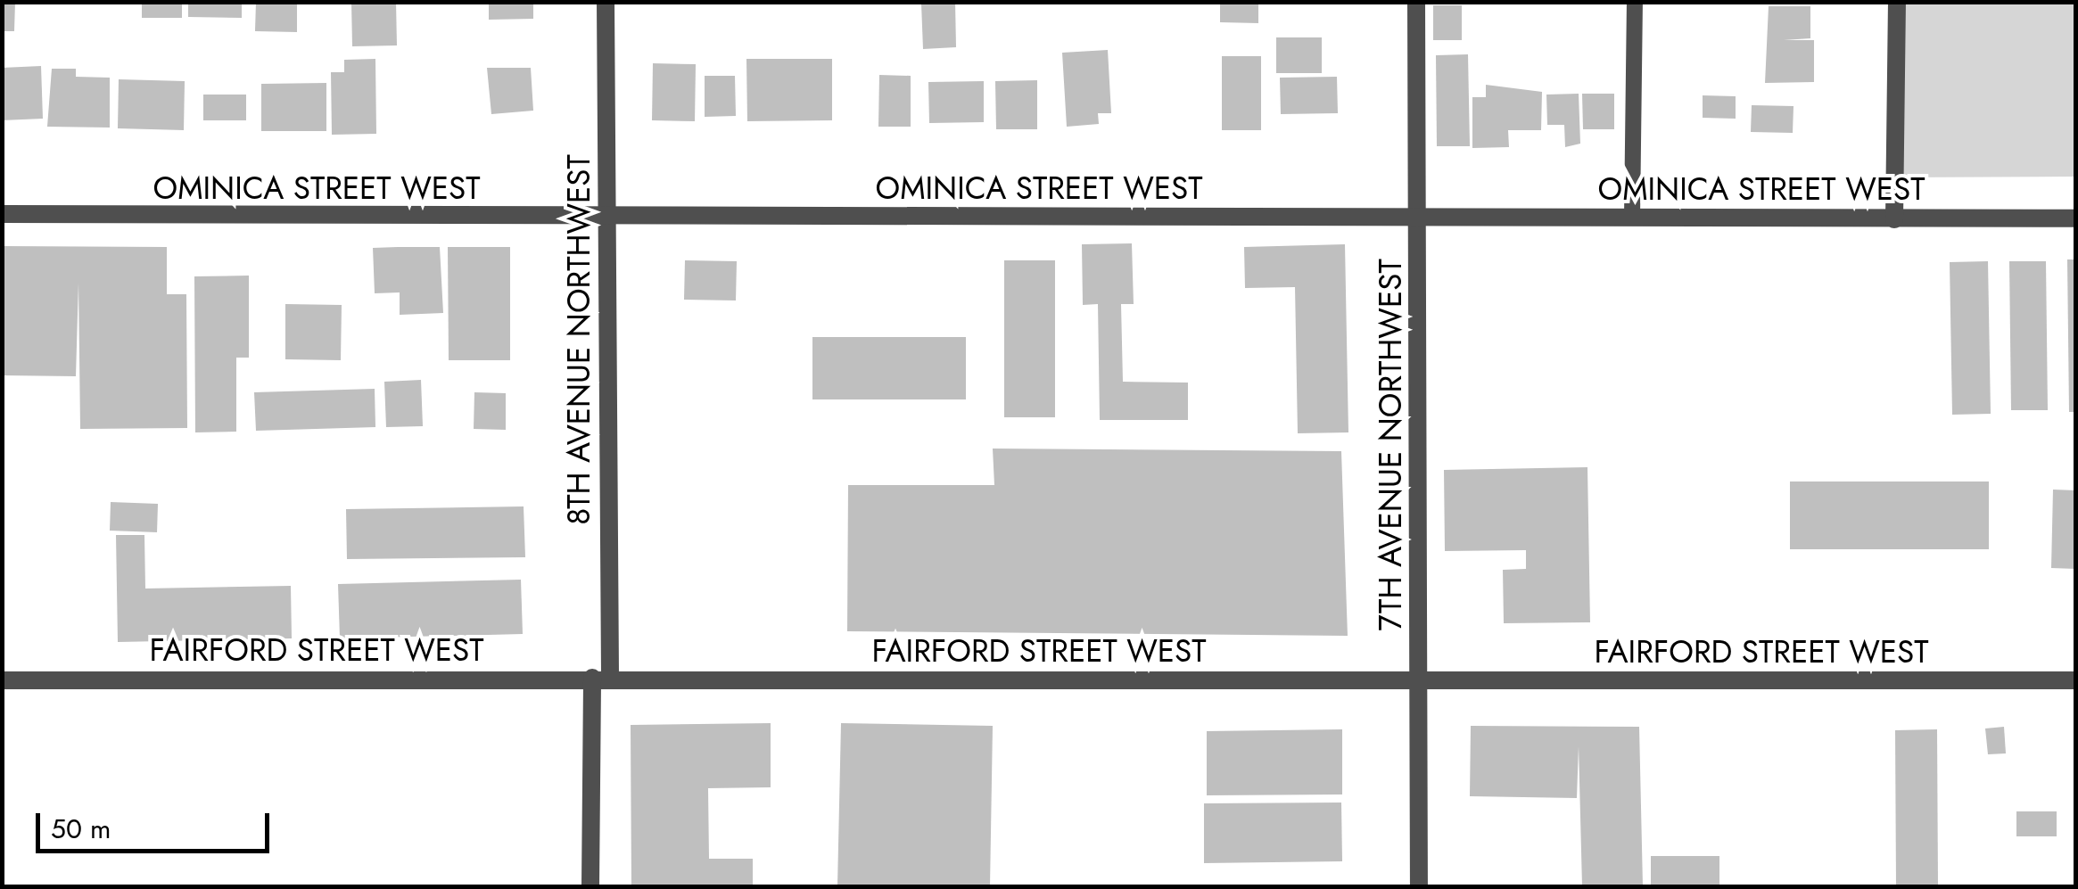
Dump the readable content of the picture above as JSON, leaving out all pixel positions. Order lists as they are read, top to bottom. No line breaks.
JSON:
{"streets":{"street":["OMINICA STREET WEST","8TH AVENUE NORTHWEST","7TH AVENUE NORTHWEST","FAIRFORD STREET WEST"]},"crossings":[["OMINICA STREET WEST","8TH AVENUE NORTHWEST"],["OMINICA STREET WEST","7TH AVENUE NORTHWEST"],["8TH AVENUE NORTHWEST","FAIRFORD STREET WEST"],["7TH AVENUE NORTHWEST","FAIRFORD STREET WEST"]],"scale_bar":"50 m"}
